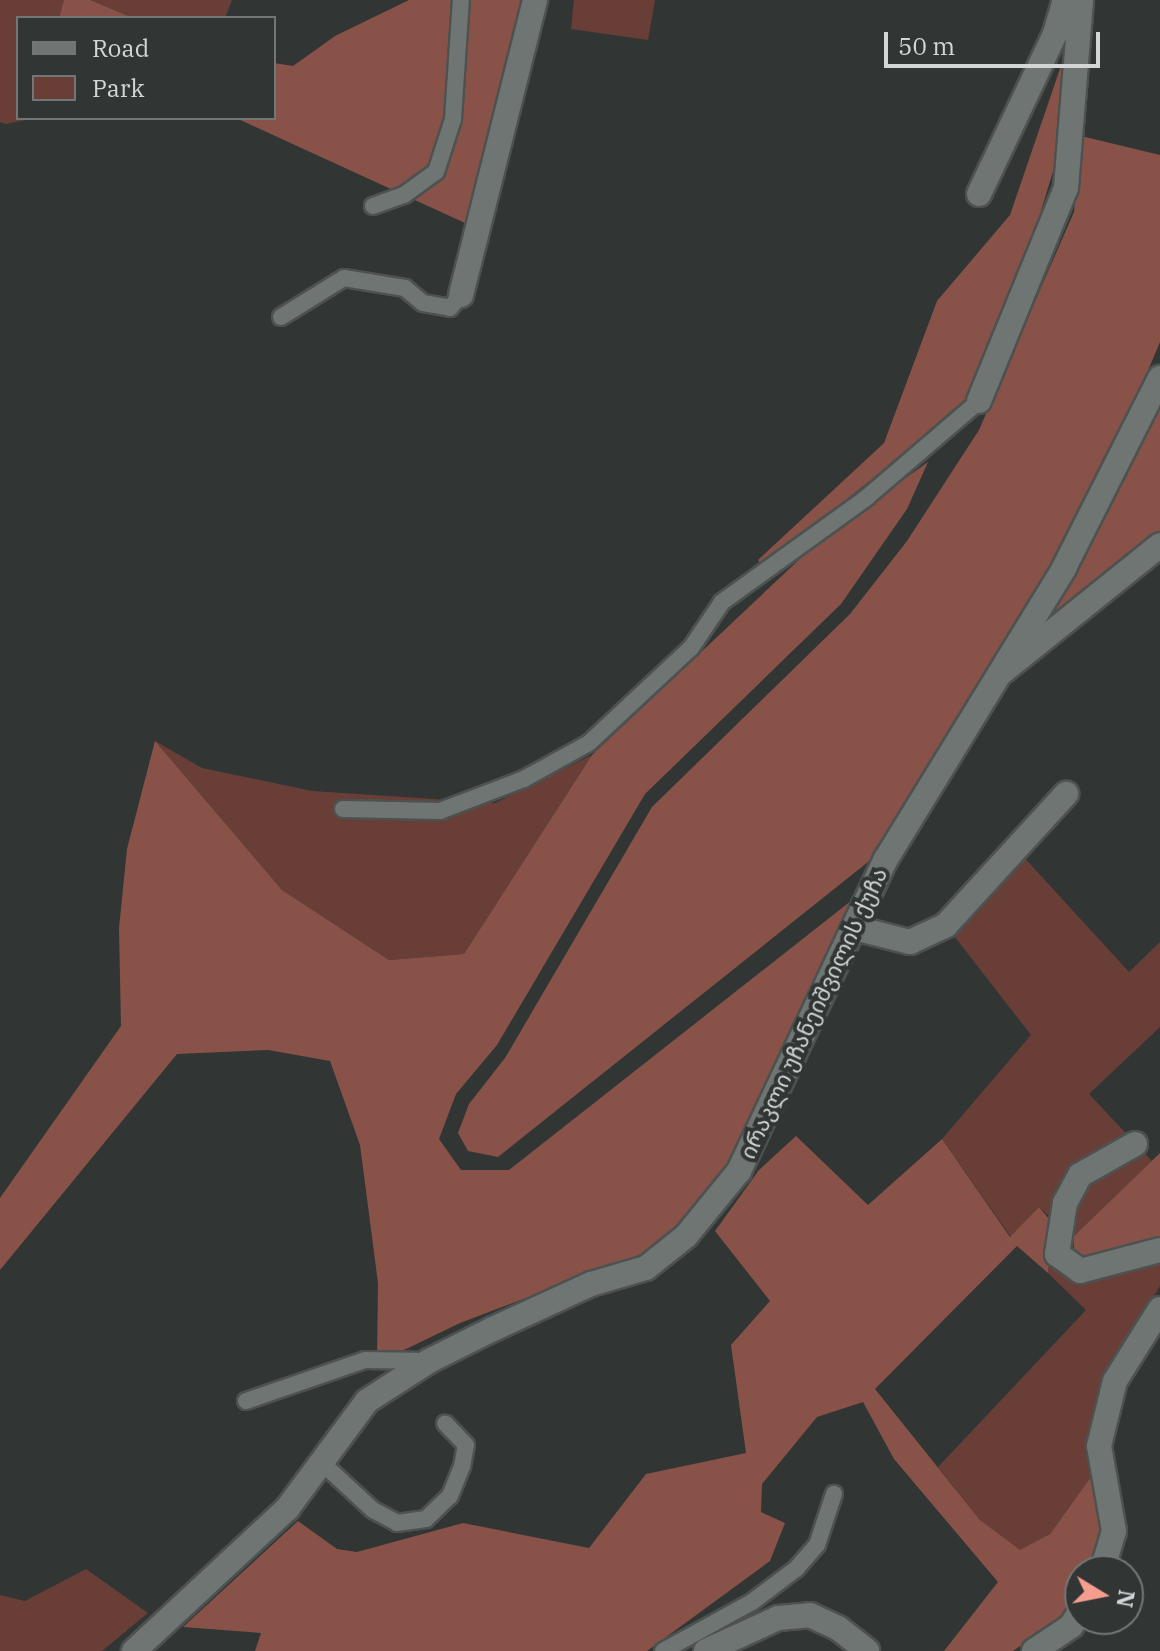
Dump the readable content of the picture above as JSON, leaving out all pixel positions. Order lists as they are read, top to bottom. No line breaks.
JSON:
{"streets":{"street":["ირაკლი უჩანეიშვილის ქუჩა"]},"legend":["Road","Park"],"scale_bar":"50 m","north":"right"}
